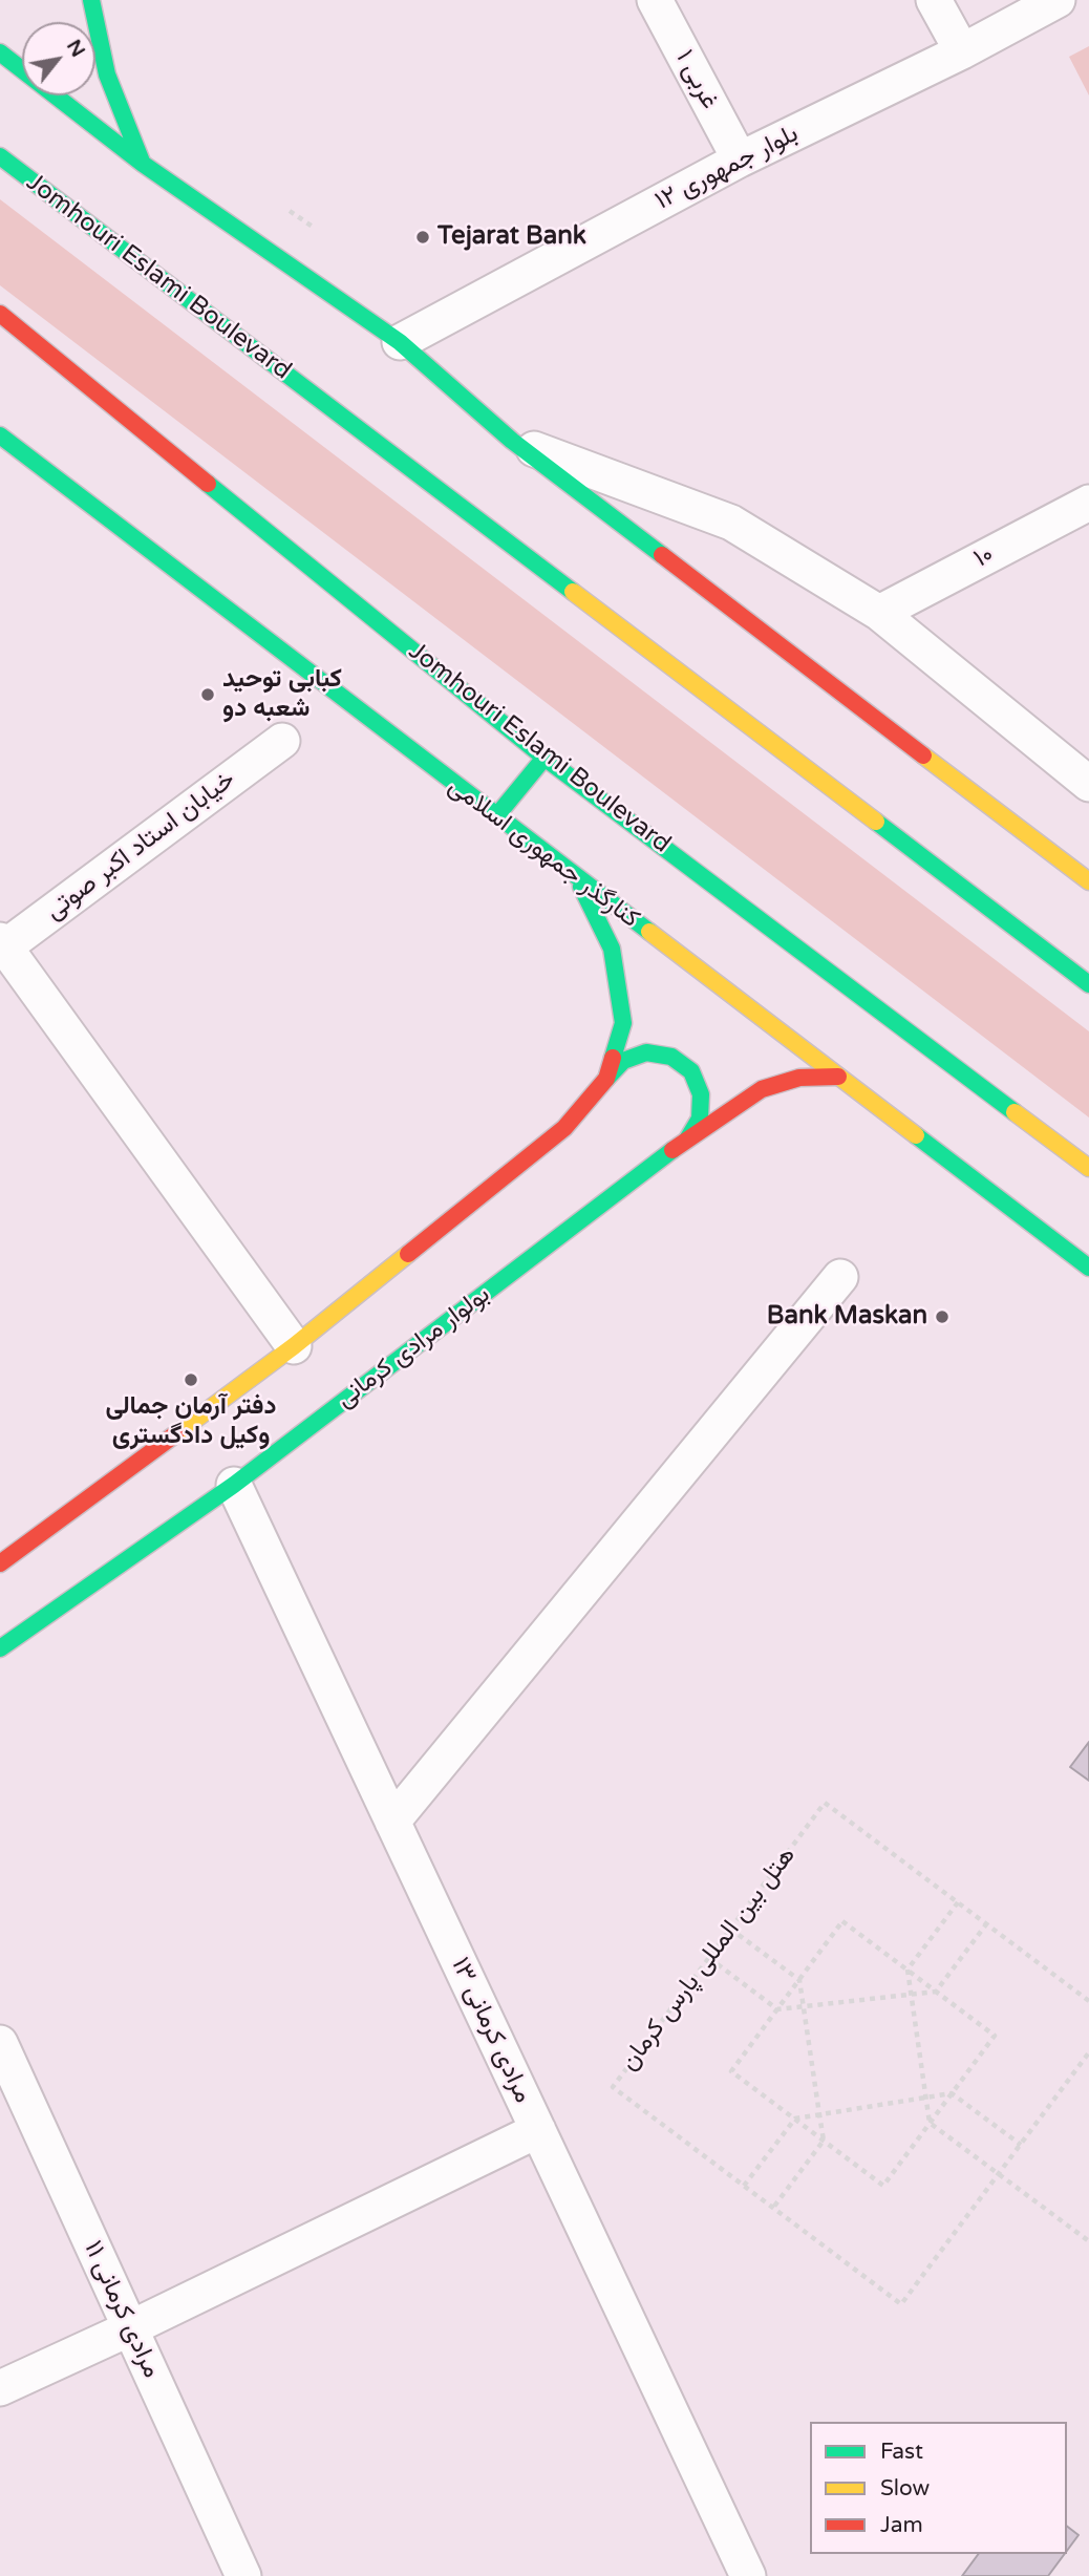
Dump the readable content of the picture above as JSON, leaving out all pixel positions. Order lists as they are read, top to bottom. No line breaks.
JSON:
{"streets":{"street":["۱ غربی","بلوار جمهوری ۱۲","Jomhouri Eslami Boulevard","۱۰","خیابان استاد اکبر صوتی","کنارگذر جمهوری اسلامی","بولوار مرادی کرمانی","مرادی کرمانی ۱۳","مرادی کرمانی ۱۱"],"path":["هتل بین المللی پارس کرمان"]},"crossings":[["۱ غربی","بلوار جمهوری ۱۲"],["کنارگذر جمهوری اسلامی","بولوار مرادی کرمانی"],["بولوار مرادی کرمانی","مرادی کرمانی ۱۳"]],"places":["Tejarat Bank","کبابی توحید شعبه دو","Bank Maskan","دفتر آرمان جمالی وکیل دادگستری"],"legend":["Fast","Slow","Jam"],"north":"top right"}
